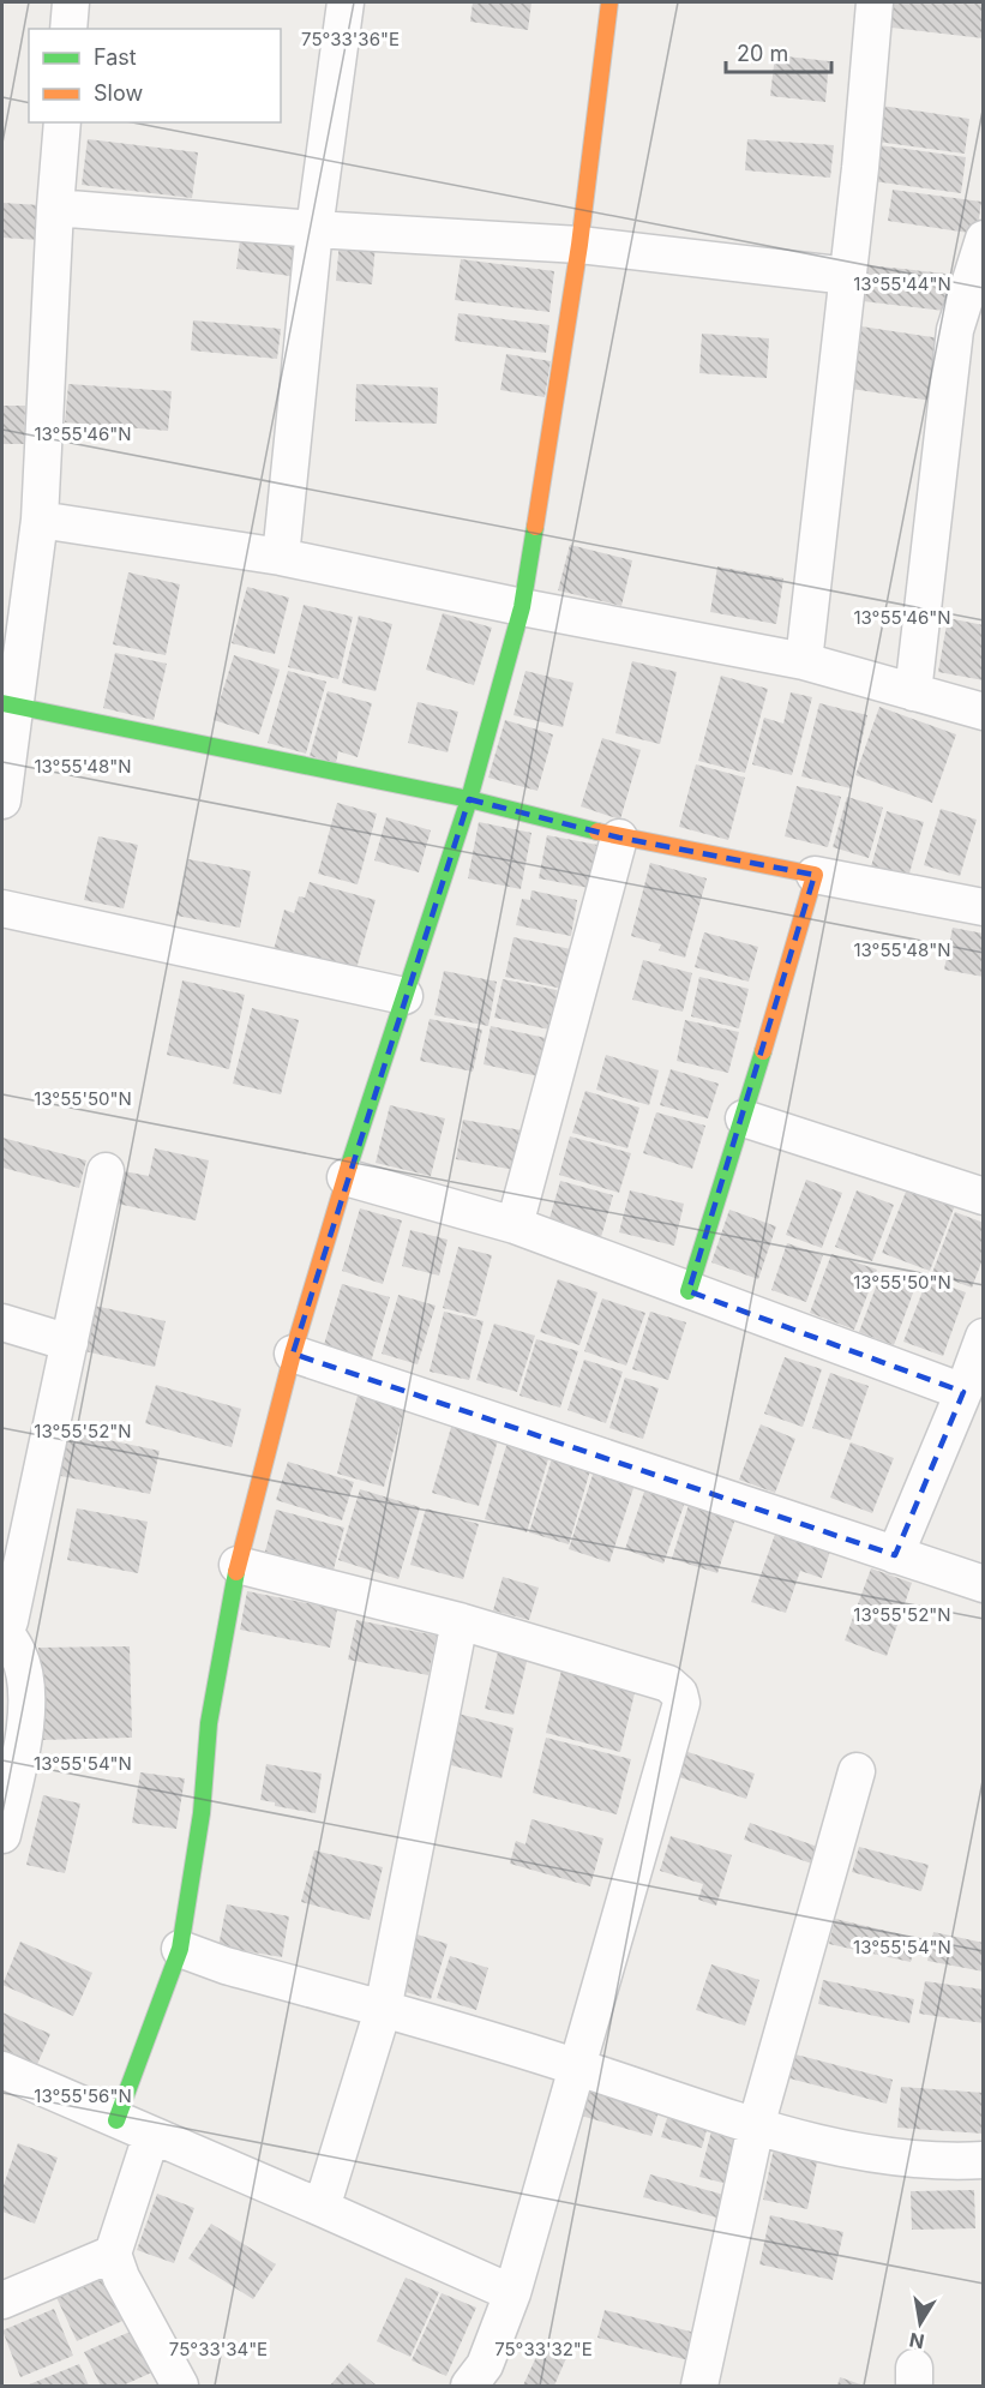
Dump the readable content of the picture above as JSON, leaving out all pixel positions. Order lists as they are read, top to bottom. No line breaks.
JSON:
{"legend":["Fast","Slow"],"scale_bar":"20 m","north":"bottom","coordinates":["75°33'36\"E","13°55'44\"N","13°55'46\"N","13°55'48\"N","13°55'50\"N","13°55'52\"N","13°55'54\"N","13°55'56\"N","75°33'34\"E","75°33'32\"E"]}
